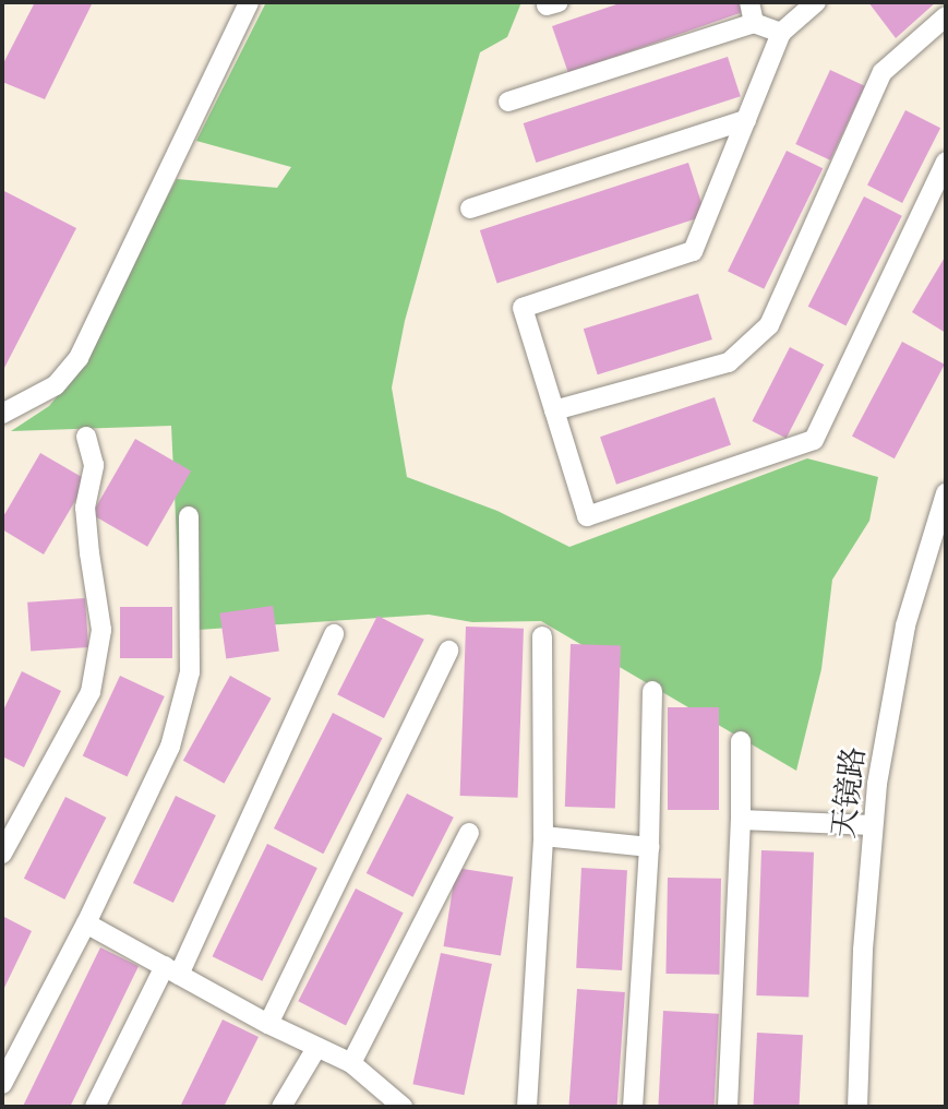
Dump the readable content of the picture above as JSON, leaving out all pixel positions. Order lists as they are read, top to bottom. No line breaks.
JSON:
{"streets":{"street":["天镜路"]}}
